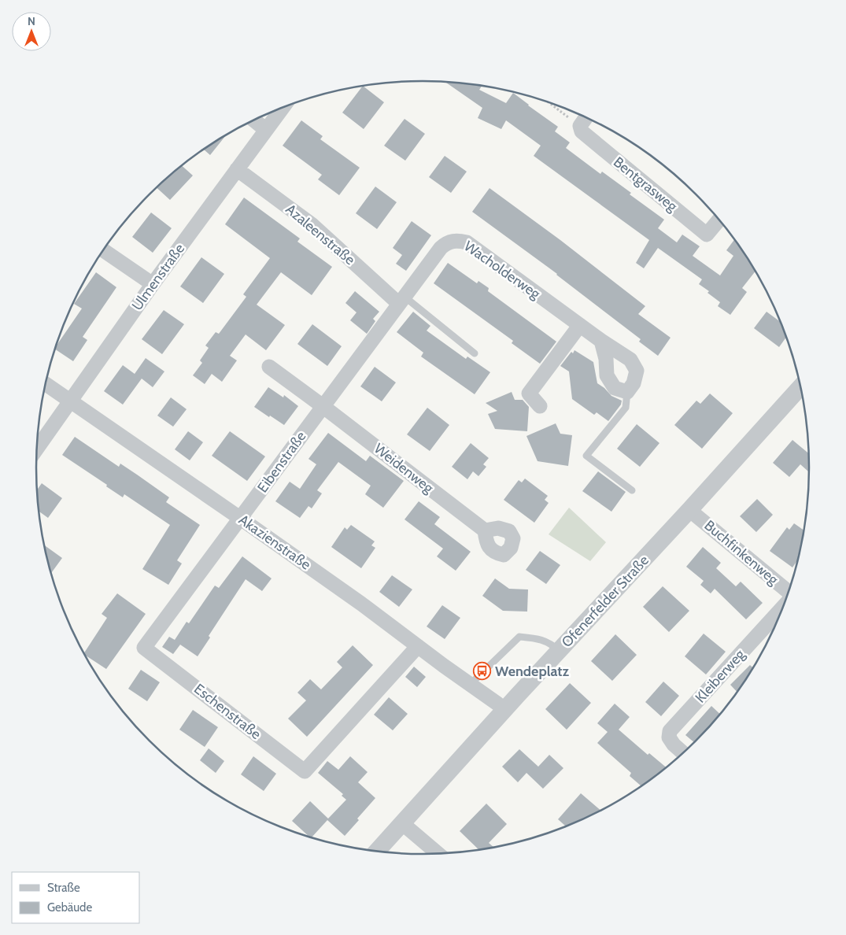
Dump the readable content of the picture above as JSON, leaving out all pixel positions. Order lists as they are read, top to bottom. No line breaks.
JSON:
{"streets":{"street":["Bentgrasweg","Azaleenstraße","Wacholderweg","Ulmenstraße","Eibenstraße","Weidenweg","Akazienstraße","Buchfinkenweg","Ofenerfelder Straße","Kleiberweg","Eschenstraße"]},"crossings":[["Azaleenstraße","Wacholderweg"],["Azaleenstraße","Ulmenstraße"],["Azaleenstraße","Eibenstraße"],["Wacholderweg","Eibenstraße"],["Ulmenstraße","Akazienstraße"],["Eibenstraße","Weidenweg"],["Eibenstraße","Akazienstraße"],["Eibenstraße","Eschenstraße"],["Akazienstraße","Ofenerfelder Straße"],["Akazienstraße","Eschenstraße"],["Buchfinkenweg","Ofenerfelder Straße"]],"places":{"bus stop":["Wendeplatz"]},"legend":["Straße","Gebäude"],"north":"top"}
